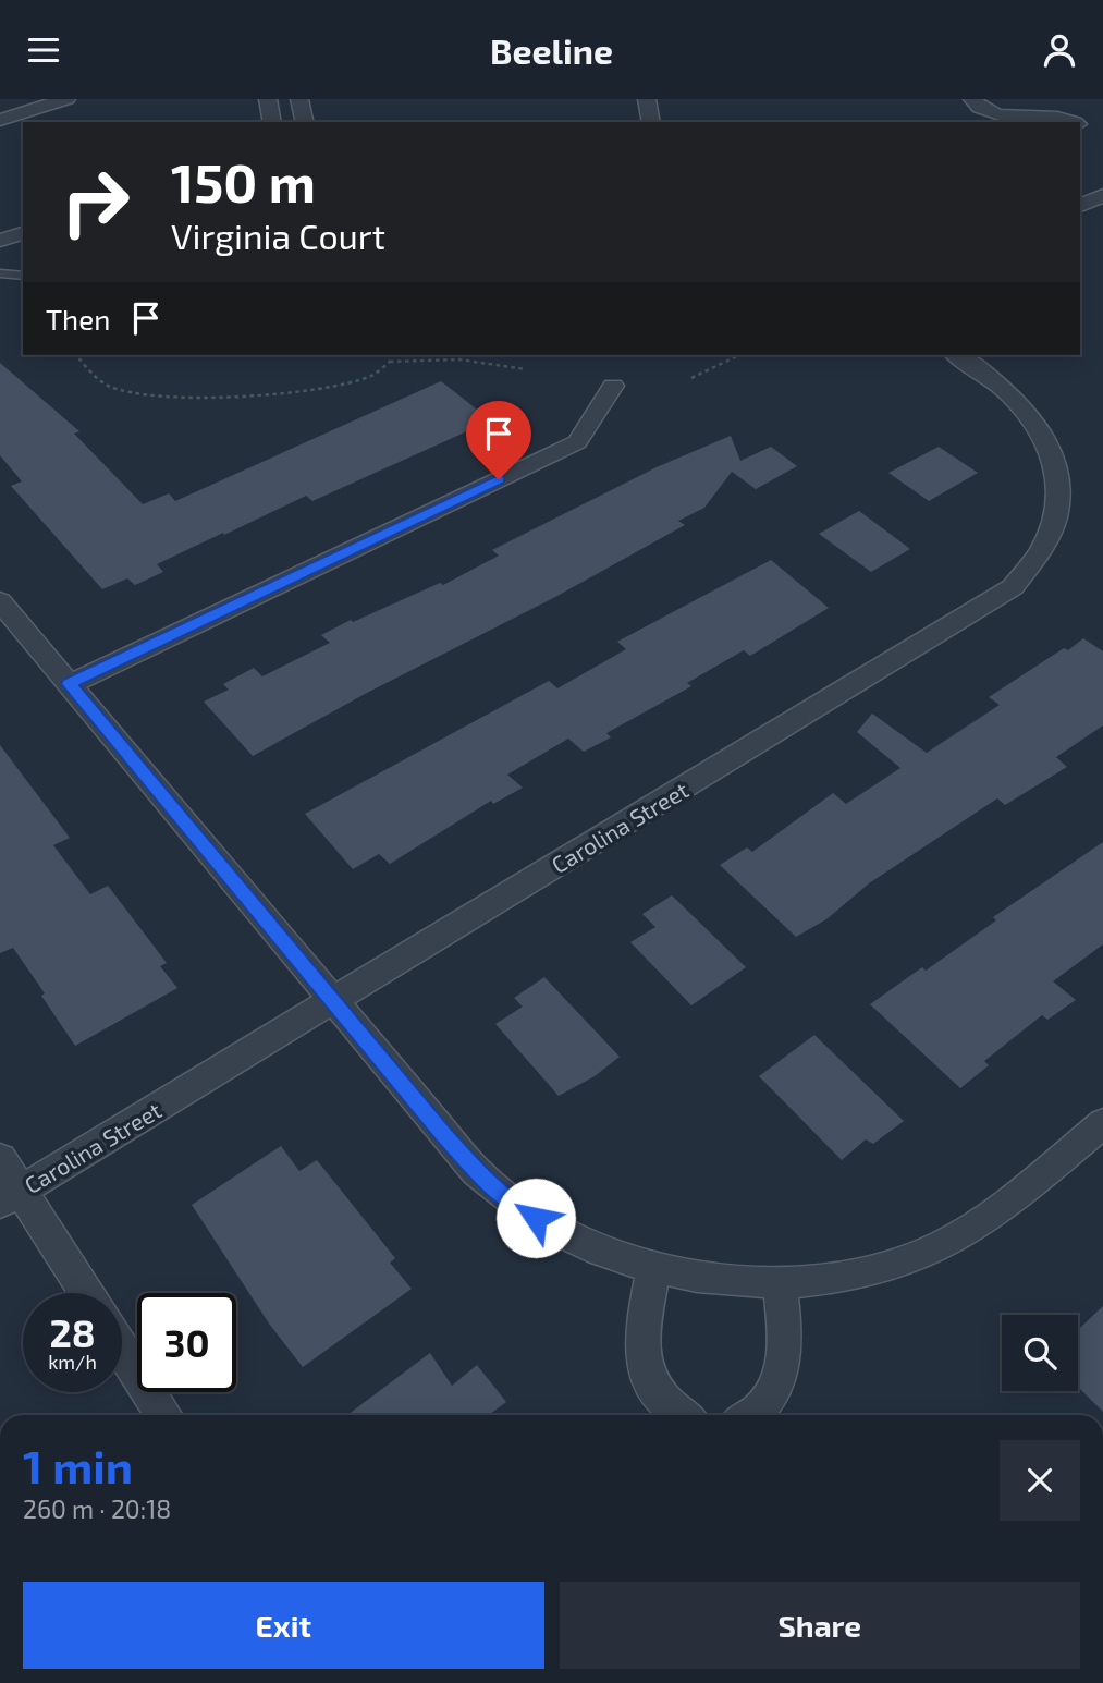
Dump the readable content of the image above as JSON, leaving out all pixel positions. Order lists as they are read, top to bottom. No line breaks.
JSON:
{"streets":{"street":["Carolina Street"]},"page":{"header":"Beeline","turn":["150 m","Virginia Court"],"then":"Then","speed":"28 km/h","limit":"30","heading":["1 min","260 m · 20:18"],"buttons":["Exit","Share"]}}
